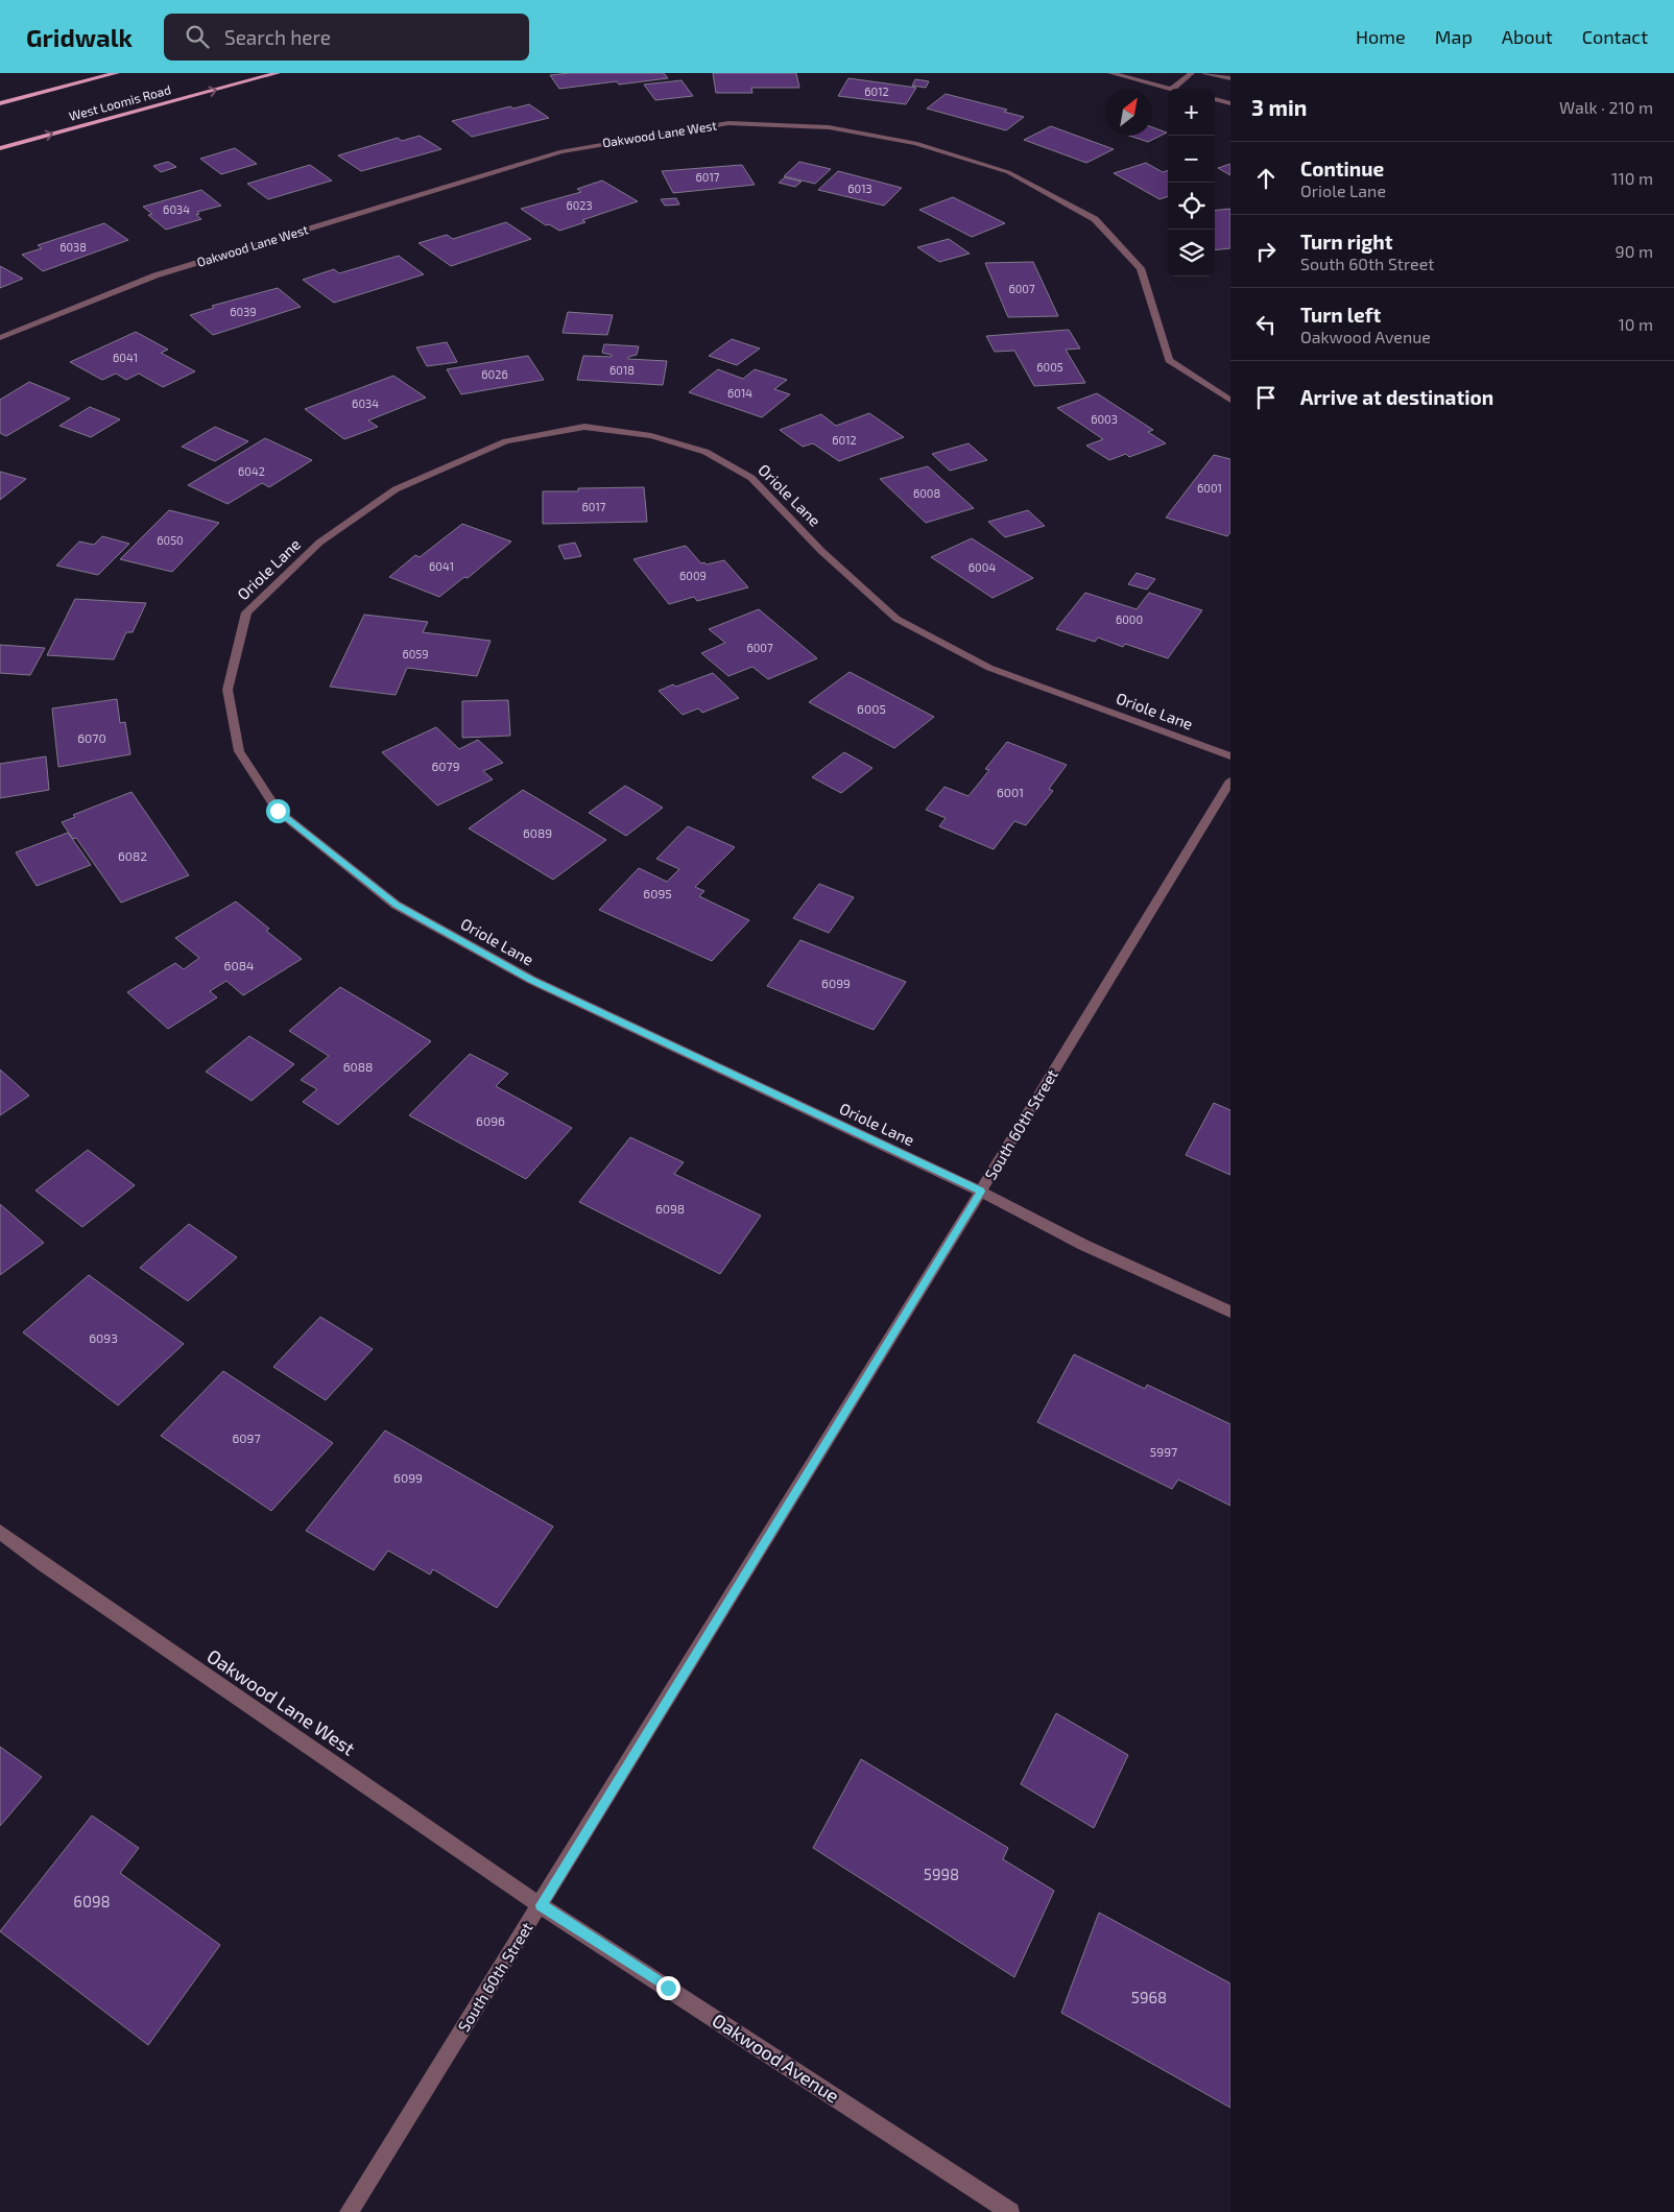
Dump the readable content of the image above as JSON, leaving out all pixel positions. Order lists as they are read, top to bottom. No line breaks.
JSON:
{"streets":{"main road":["West Loomis Road"],"street":["Oakwood Lane West","Oriole Lane","South 60th Street","Oakwood Avenue"]},"crossings":[["Oakwood Lane West","South 60th Street"],["Oakwood Lane West","Oakwood Avenue"],["Oriole Lane","South 60th Street"],["South 60th Street","Oakwood Avenue"]],"house_numbers":["6012","6017","6013","6023","6034","6038","6007","6039","6041","6005","6018","6026","6014","6034","6003","6012","6042","6001","6008","6017","6050","6041","6004","6009","6000","6007","6059","6005","6070","6079","6001","6089","6082","6095","6084","6099","6088","6096","6098","6093","6097","5997","6099","5998","6098","5968"],"north":"top right","page":{"header":"Gridwalk","search":"Search here","nav":["Home","Map","About","Contact"],"heading":["3 min","Walk · 210 m"],"map_buttons":["+","−"],"list":[["Continue","Oriole Lane","110 m"],["Turn right","South 60th Street","90 m"],["Turn left","Oakwood Avenue","10 m"],"Arrive at destination"]}}
